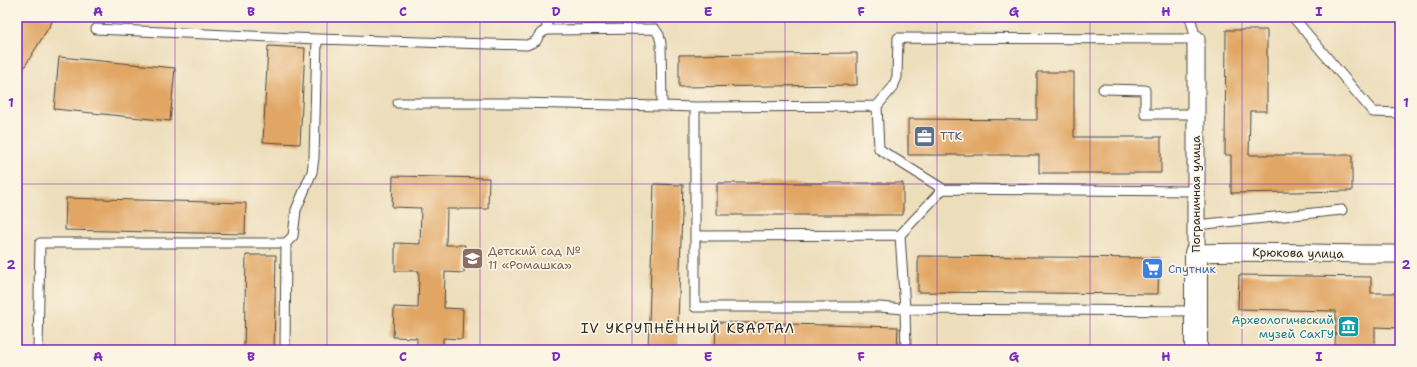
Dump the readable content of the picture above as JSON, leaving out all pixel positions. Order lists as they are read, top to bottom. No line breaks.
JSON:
{"streets":{"street":["Пограничная улица","Крюкова улица"]},"crossings":[["Пограничная улица","Крюкова улица"]],"districts":["IV УКРУПНЁННЫЙ КВАРТАЛ"],"places":{"office":["ТТК"],"school or university":["Детский сад № 11 «Ромашка»"],"supermarket":["Спутник"],"museum":["Археологический музей СахГУ"]},"grid":{"columns":["A","B","C","D","E","F","G","H","I"],"rows":["1","2"]}}
